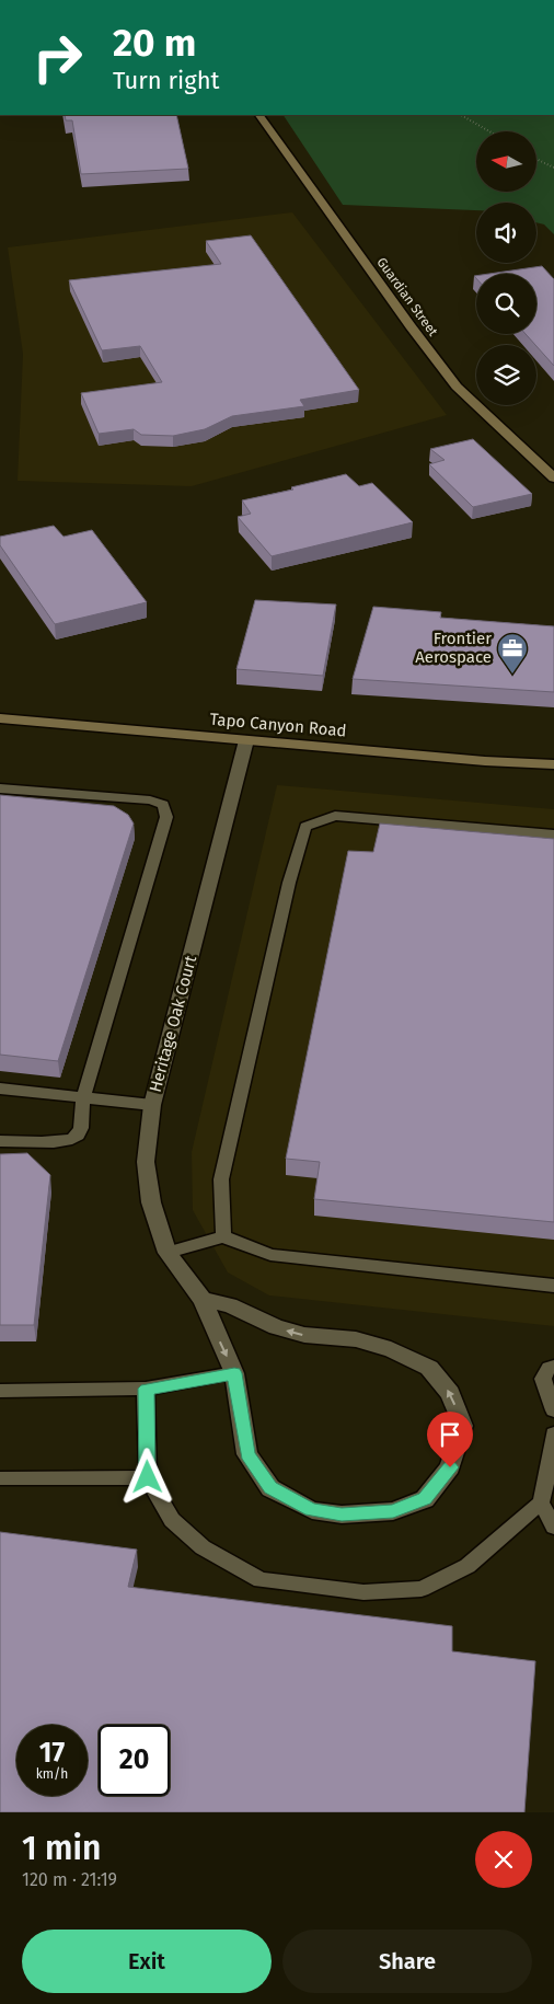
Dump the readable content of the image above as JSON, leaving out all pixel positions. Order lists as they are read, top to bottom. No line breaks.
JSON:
{"streets":{"street":["Guardian Street","Tapo Canyon Road","Heritage Oak Court"]},"crossings":[["Tapo Canyon Road","Heritage Oak Court"]],"places":{"office":["Frontier Aerospace"]},"north":"left","page":{"turn":["20 m","Turn right"],"speed":"17 km/h","limit":"20","heading":["1 min","120 m · 21:19"],"buttons":["Exit","Share"]}}
